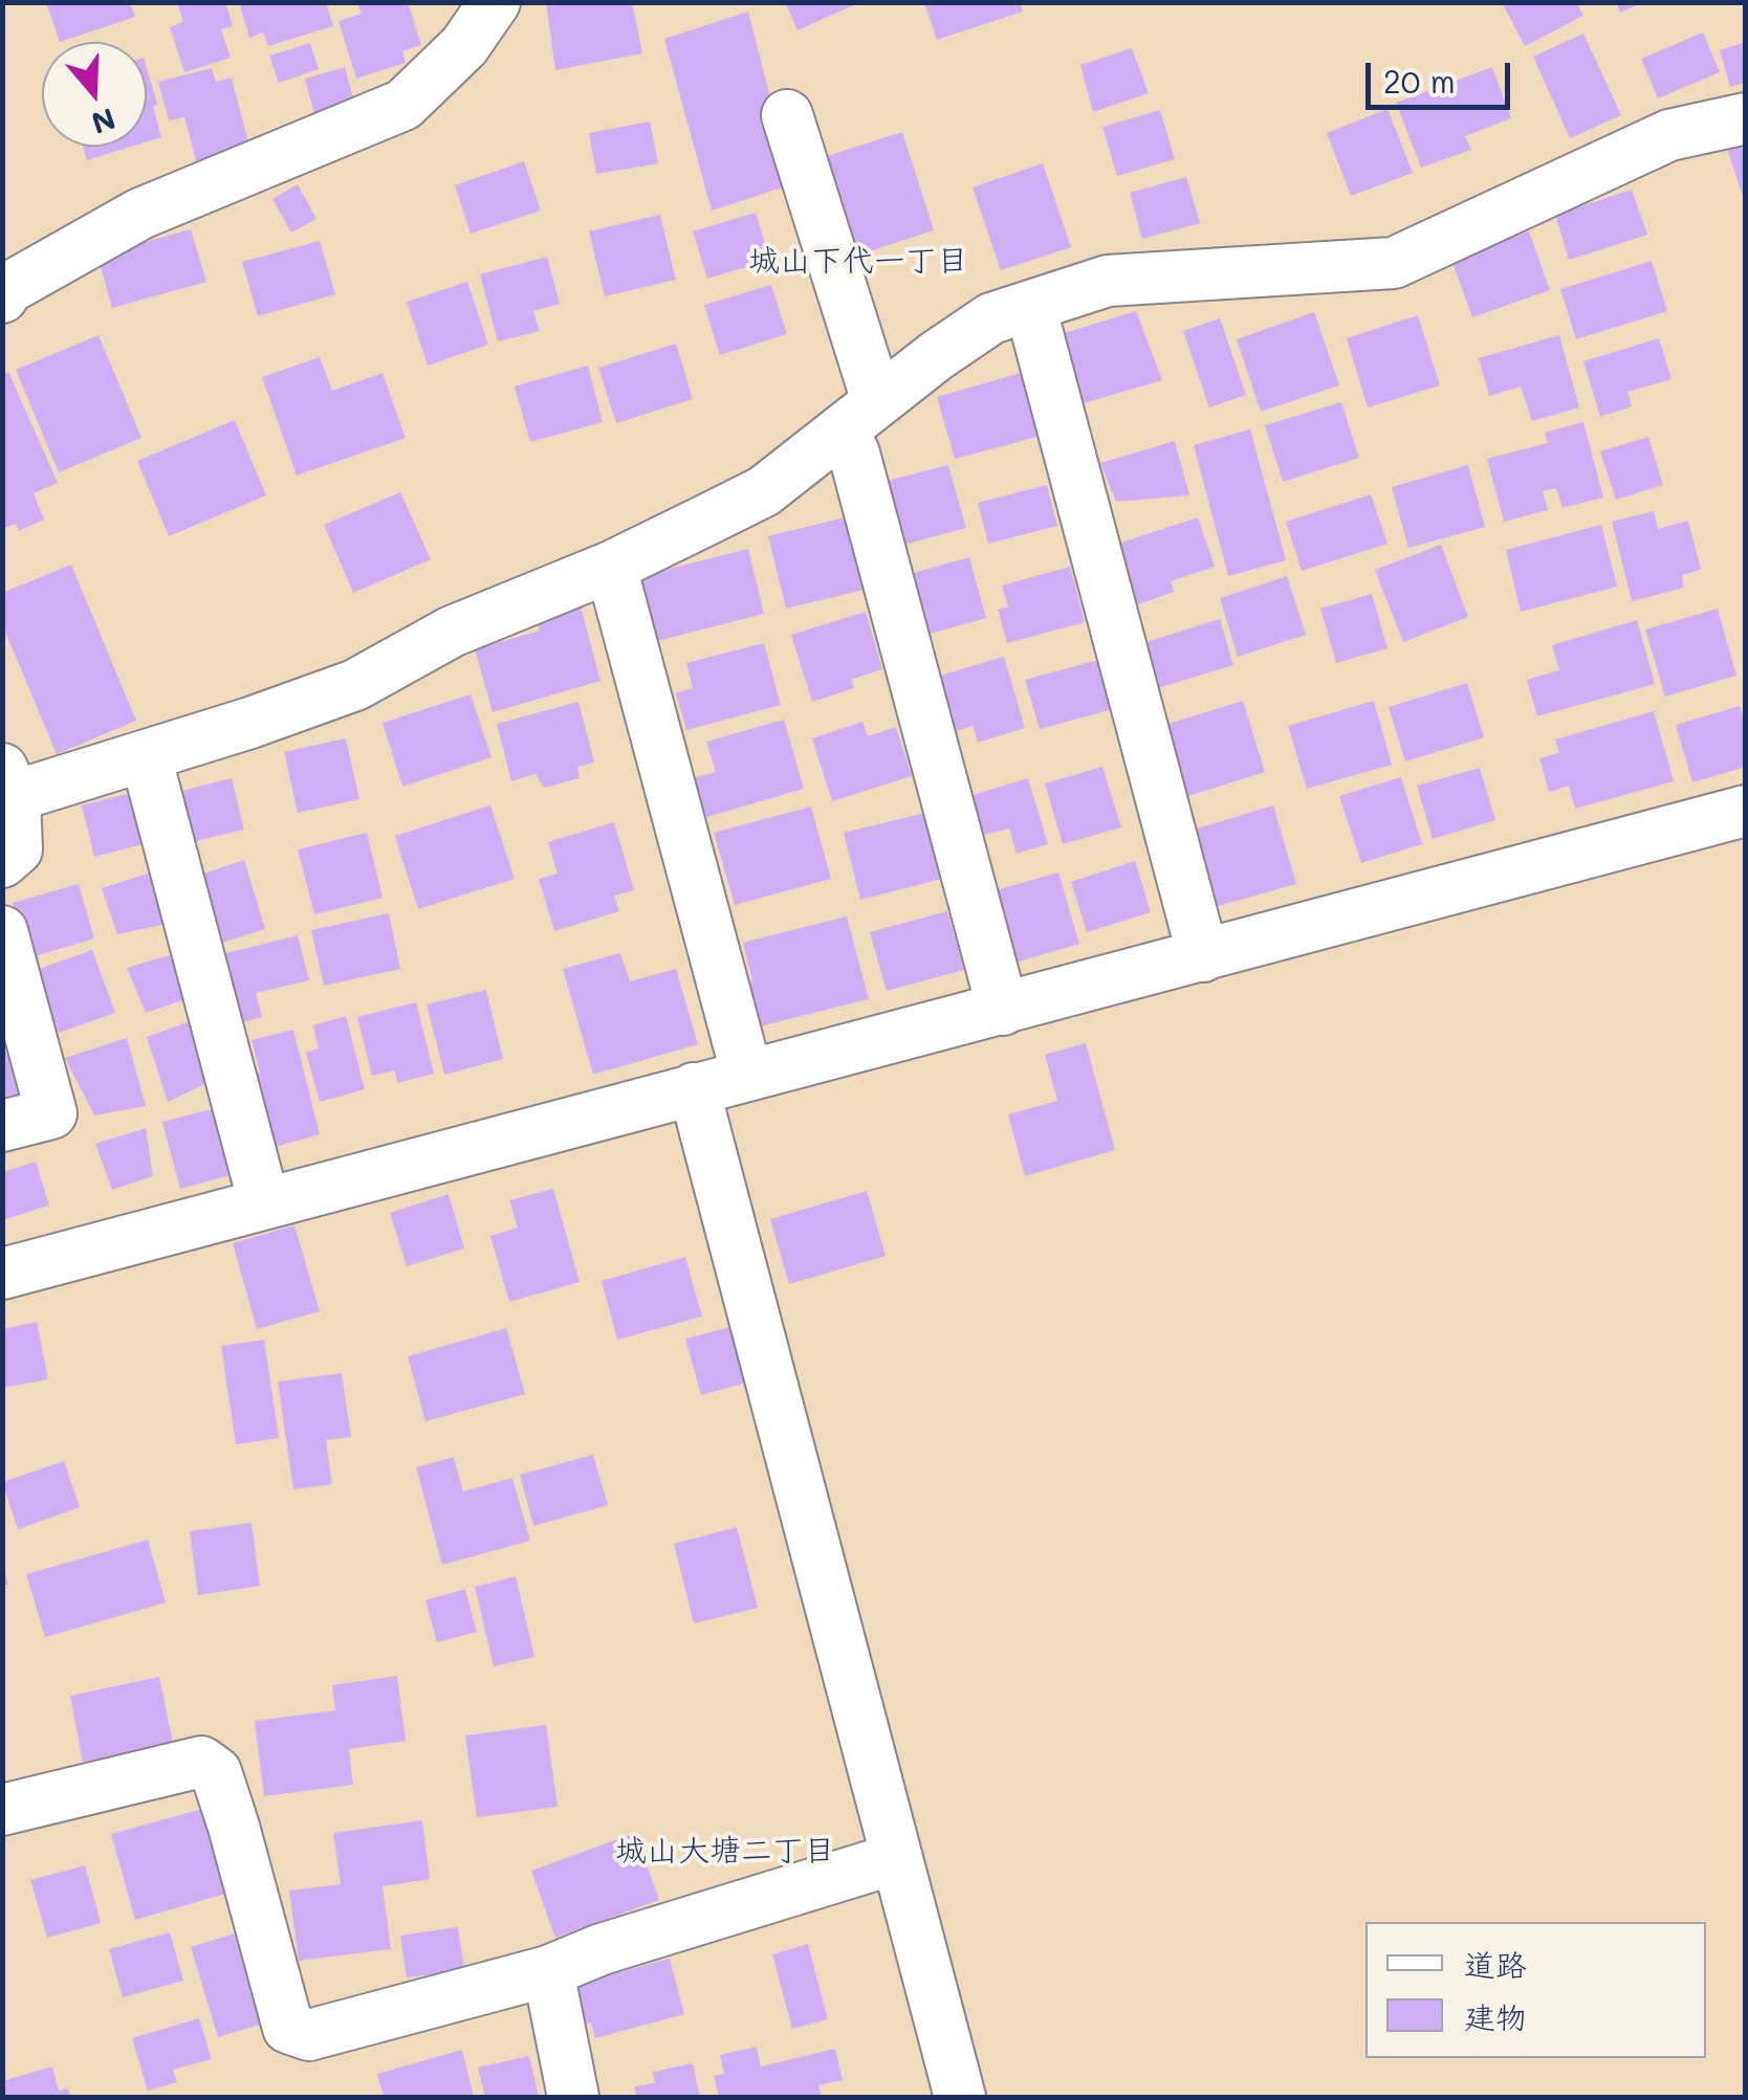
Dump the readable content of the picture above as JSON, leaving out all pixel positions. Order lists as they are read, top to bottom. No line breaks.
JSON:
{"districts":["城山下代一丁目","城山大塘二丁目"],"legend":["道路","建物"],"scale_bar":"20 m","north":"bottom"}
